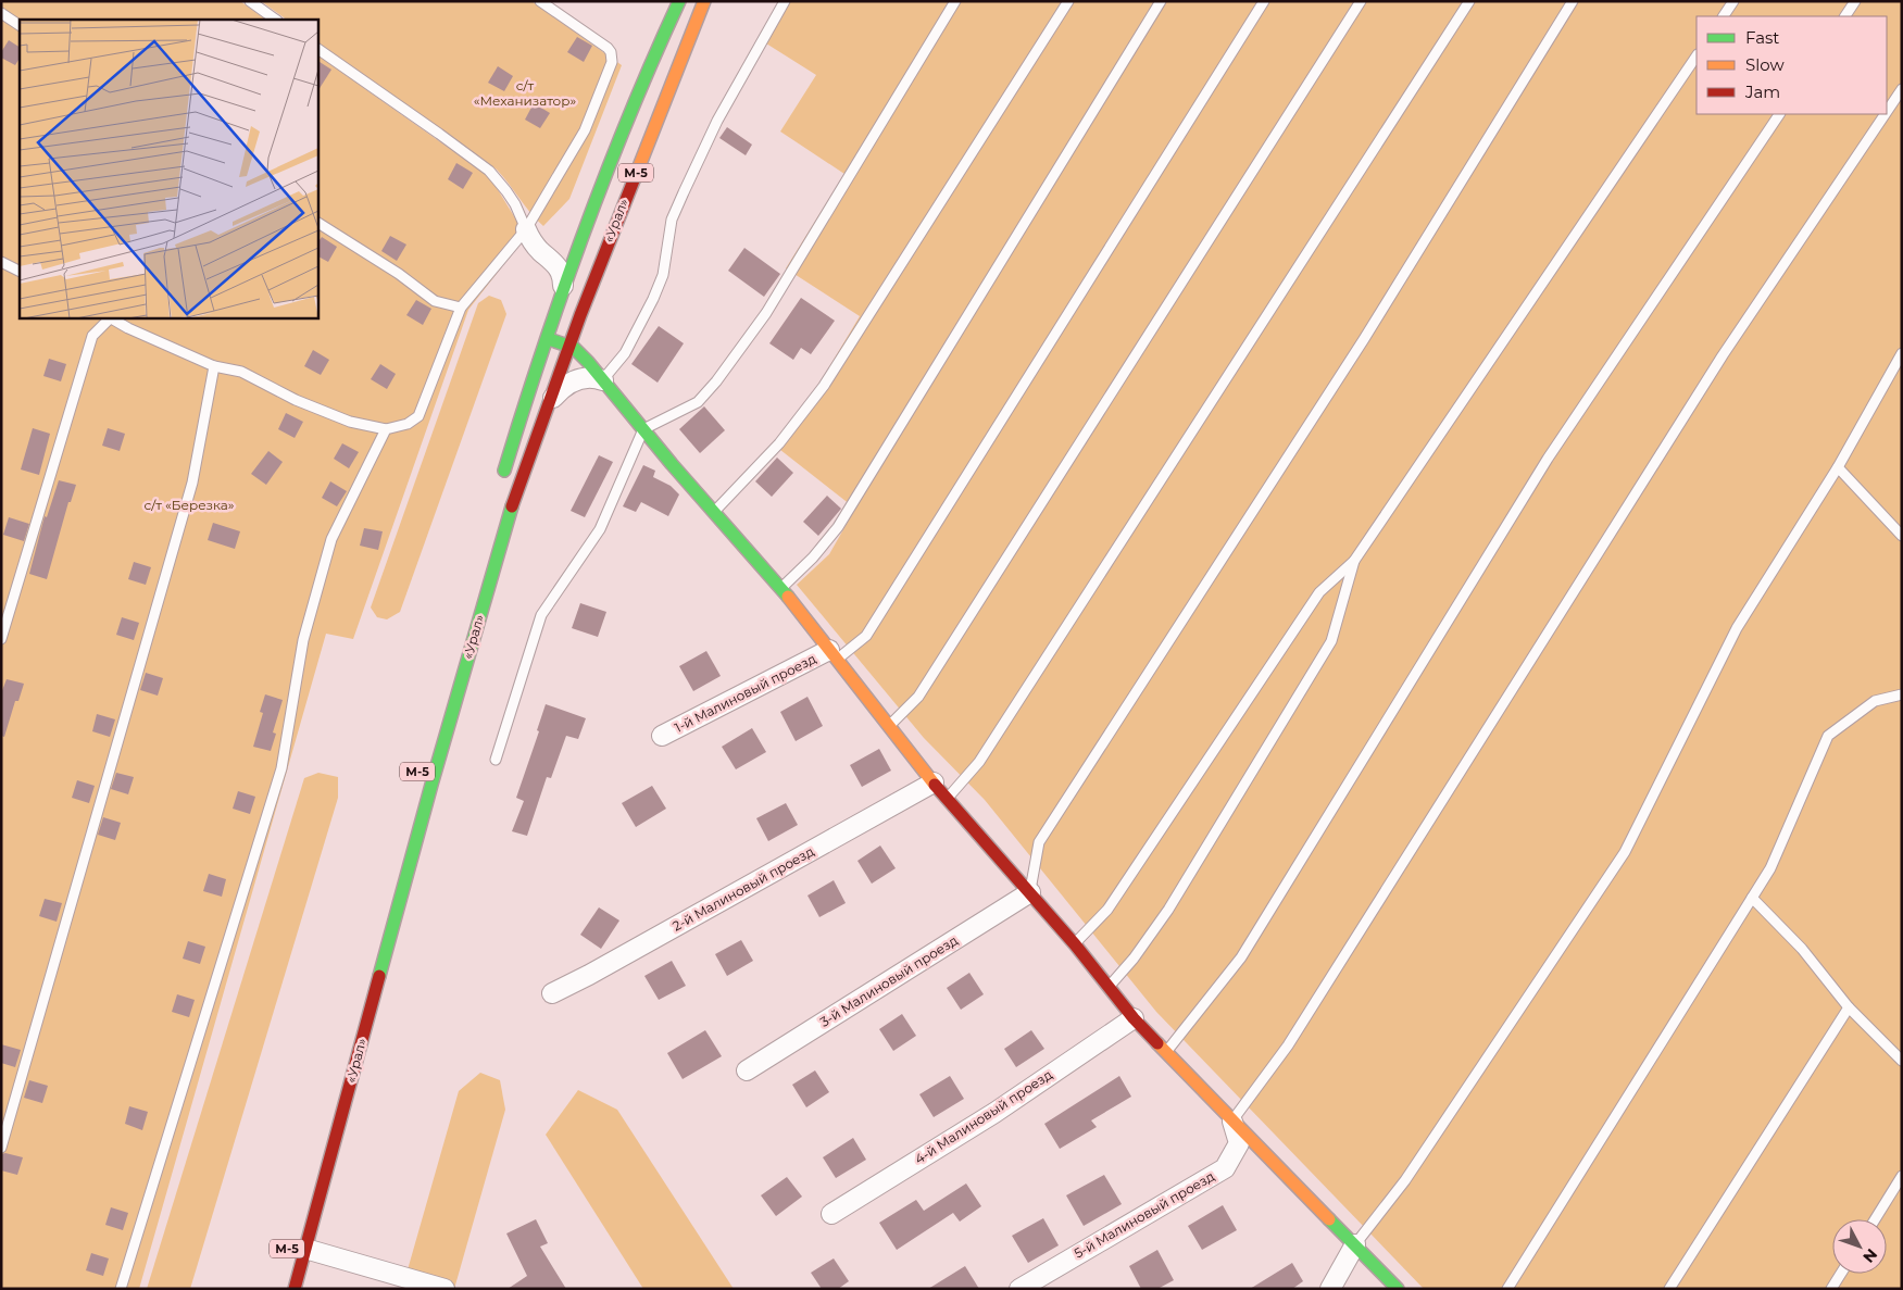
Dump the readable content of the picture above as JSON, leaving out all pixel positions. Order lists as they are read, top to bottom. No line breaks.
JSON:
{"streets":{"main road":["М-5","«Урал»"],"street":["1-й Малиновый проезд","2-й Малиновый проезд","3-й Малиновый проезд","4-й Малиновый проезд","5-й Малиновый проезд"]},"parks":["с/т «Механизатор»","с/т «Березка»"],"legend":["Fast","Slow","Jam"],"north":"bottom right"}
